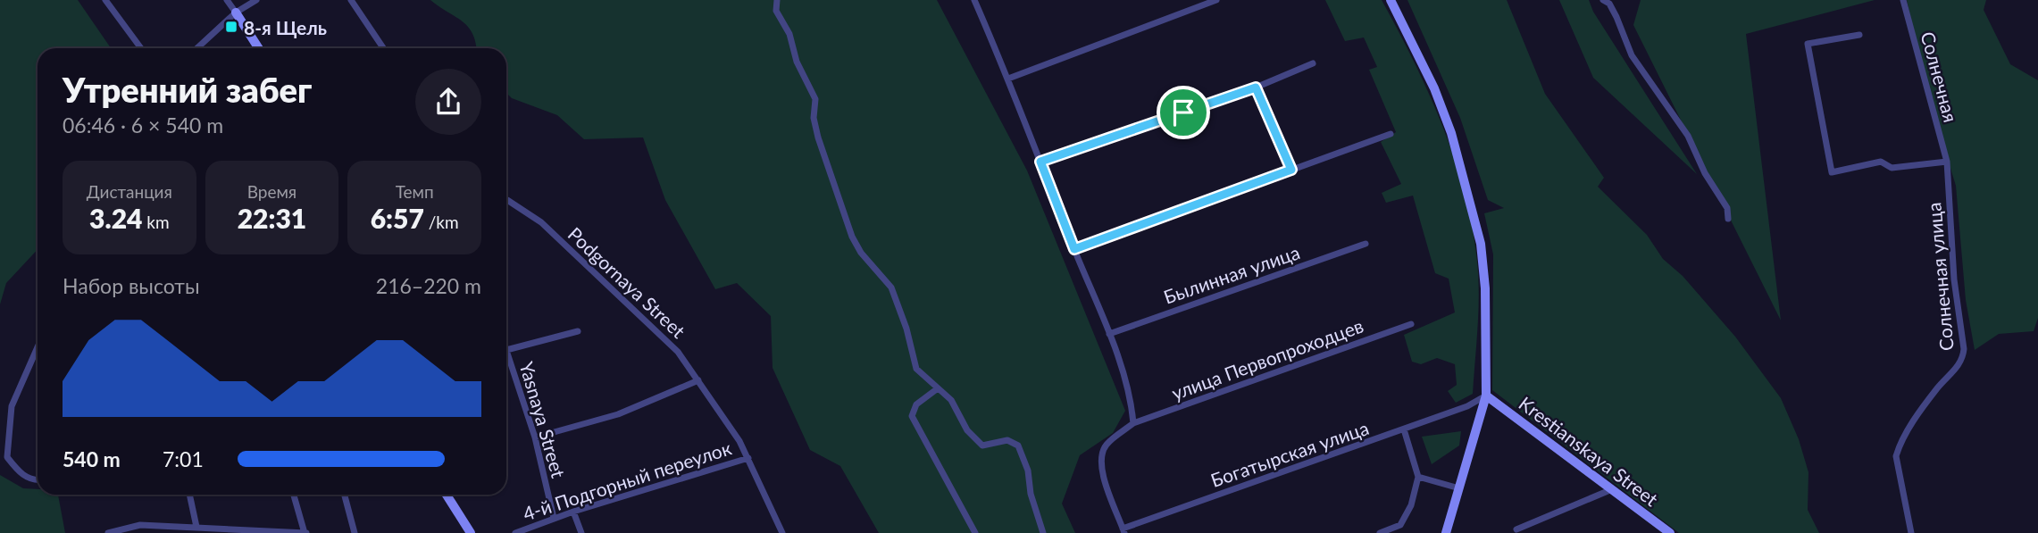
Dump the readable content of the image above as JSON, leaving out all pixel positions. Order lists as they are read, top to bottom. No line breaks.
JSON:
{"streets":{"main road":["Krestianskaya Street"],"street":["Солнечная","Былинная улица","Солнечная улица","Podgornaya Street","улица Первопроходцев","Yasnaya Street","Богатырская улица","4-й Подгорный переулок"]},"crossings":[["Солнечная","Солнечная улица"],["Podgornaya Street","4-й Подгорный переулок"],["улица Первопроходцев","Богатырская улица"],["Yasnaya Street","4-й Подгорный переулок"],["Krestianskaya Street","Богатырская улица"]],"places":{"transit":["8-я Щель"]},"page":{"heading":["Утренний забег","06:46 · 6 × 540 m"],"stats":[["Дистанция","3.24 km"],["Время","22:31"],["Темп","6:57 /km"]],"chart":["Набор высоты","216–220 m"],"list":[{"name":"540 m","note":"7:01"}]}}
